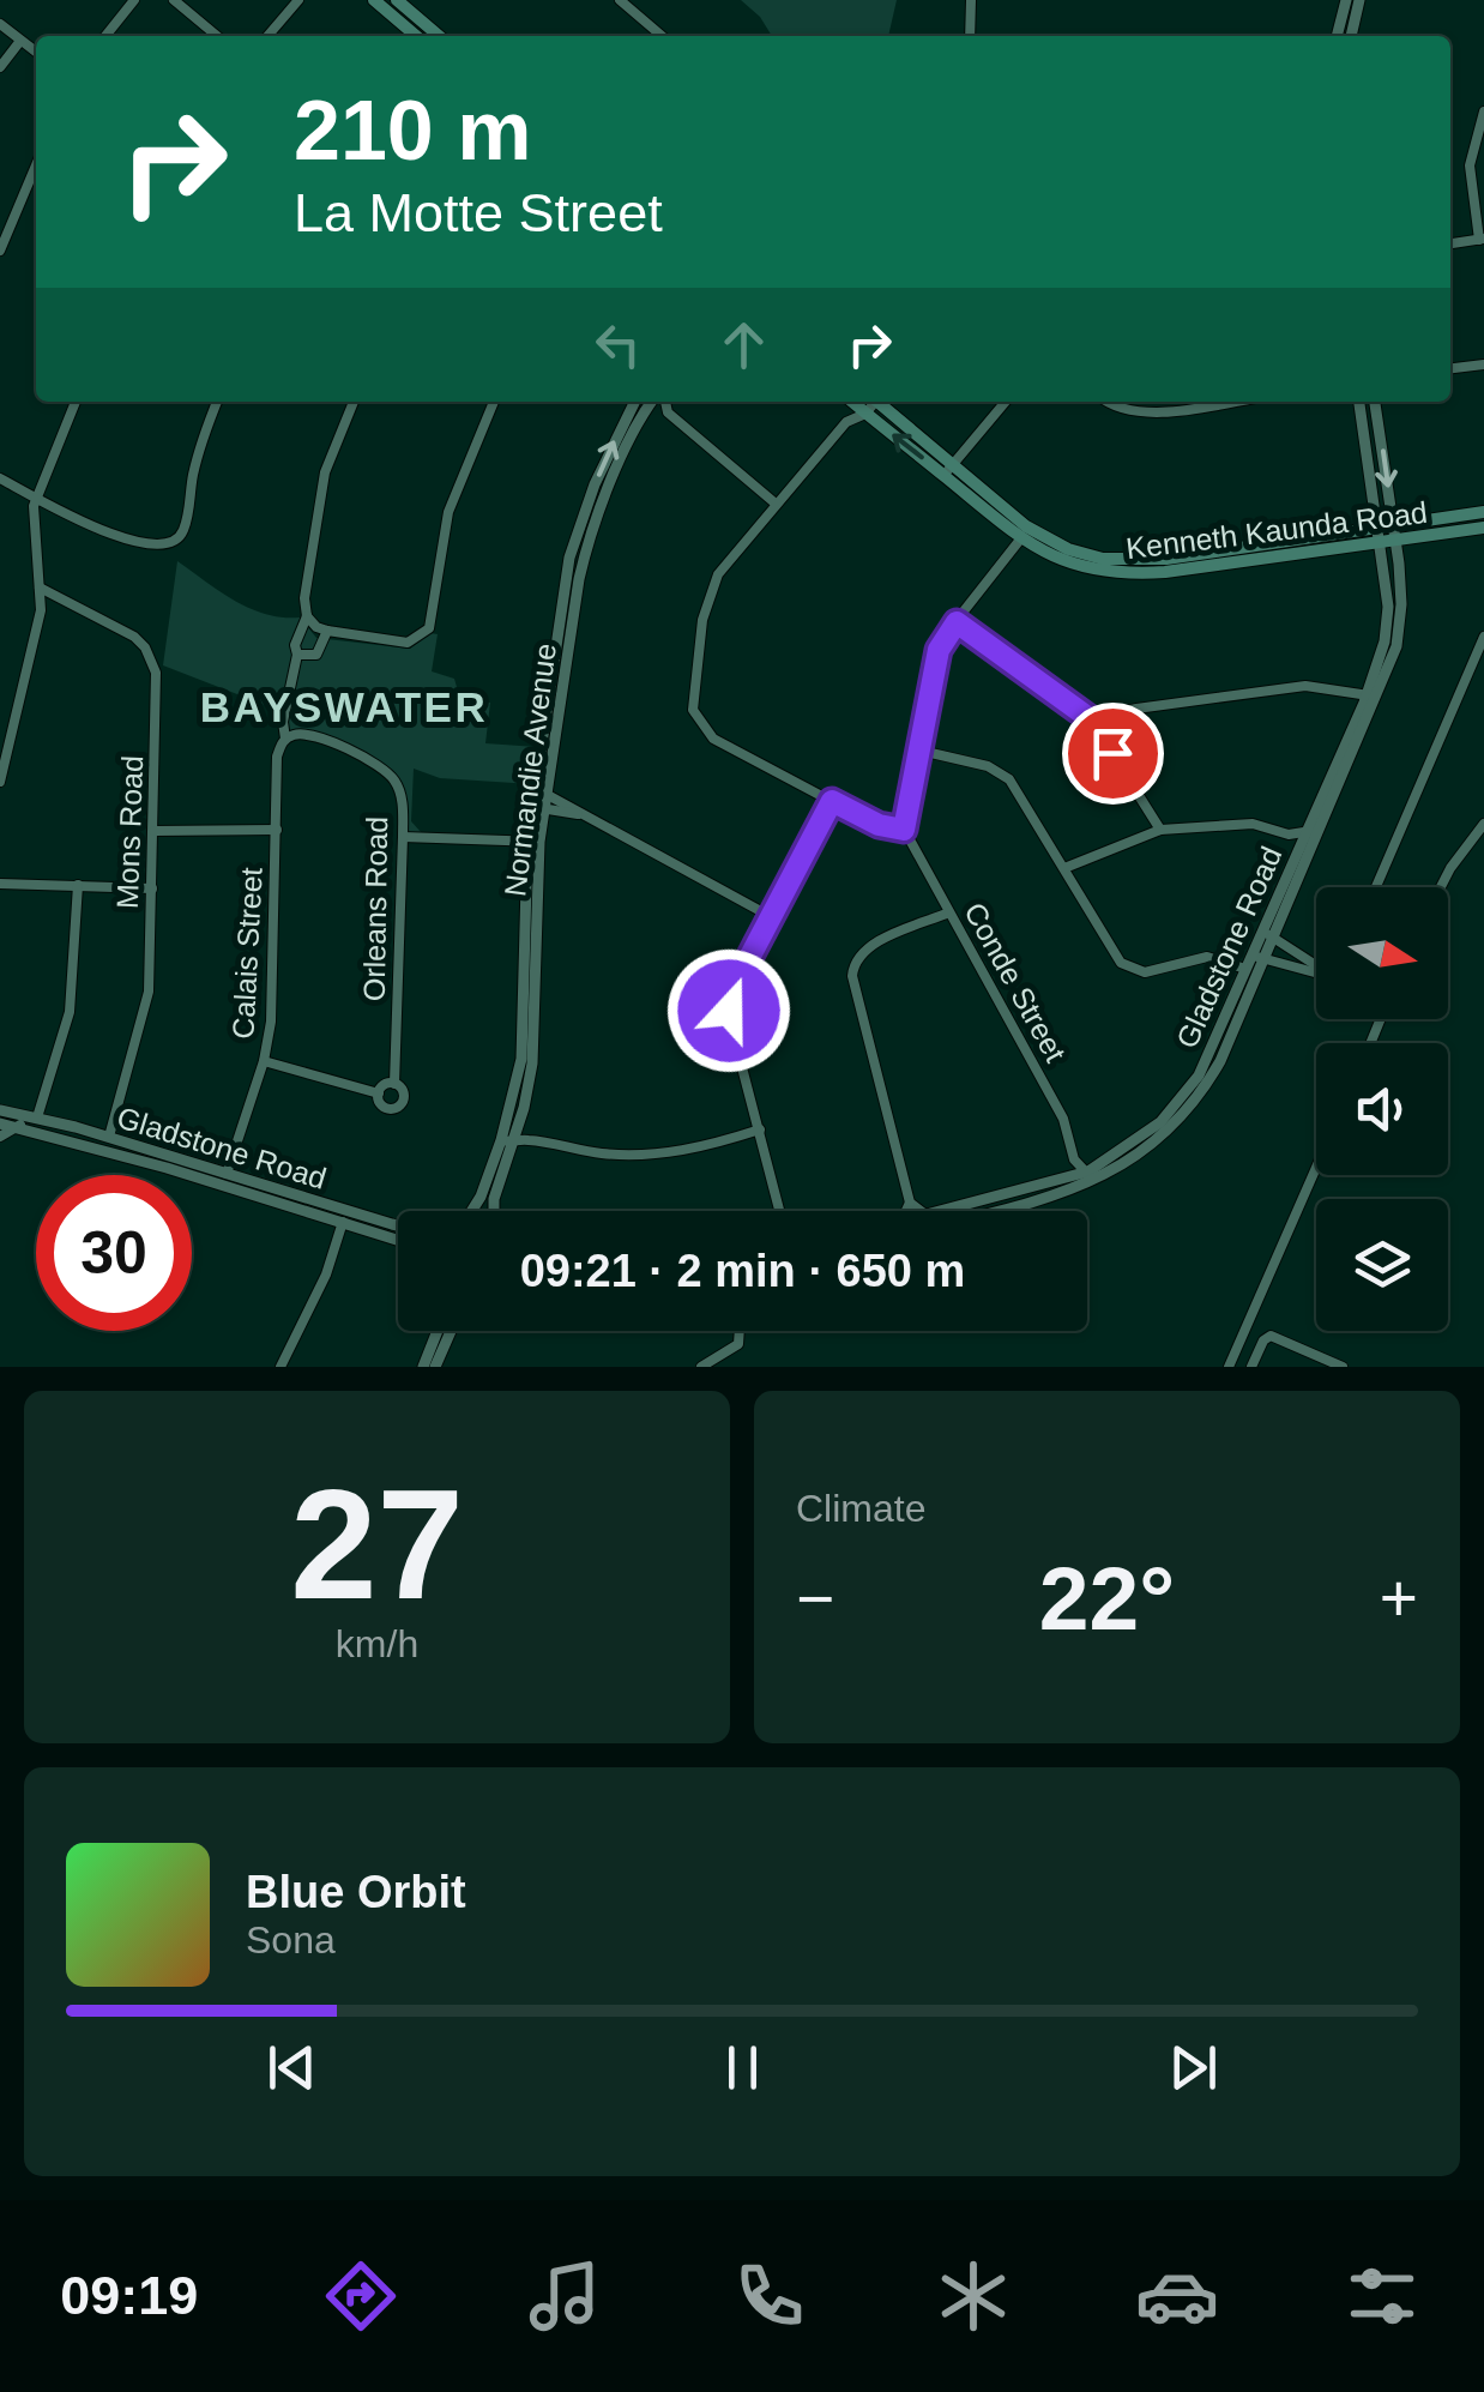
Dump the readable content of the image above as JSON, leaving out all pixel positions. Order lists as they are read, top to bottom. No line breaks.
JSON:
{"streets":{"main road":["Kenneth Kaunda Road"],"street":["Normandie Avenue","Mons Road","Orleans Road","Gladstone Road","Calais Street","Conde Street"]},"crossings":[["Kenneth Kaunda Road","Gladstone Road"],["Mons Road","Gladstone Road"],["Orleans Road","Calais Street"],["Gladstone Road","Calais Street"]],"districts":["BAYSWATER"],"north":"right","page":{"turn":["210 m","La Motte Street"],"limit":"30","trip":"09:21 · 2 min · 650 m","tile":[["27","km/h"],"Climate"],"heat":["−","22°","+"],"song":["Blue Orbit","Sona"],"tabs":"09:19"}}
